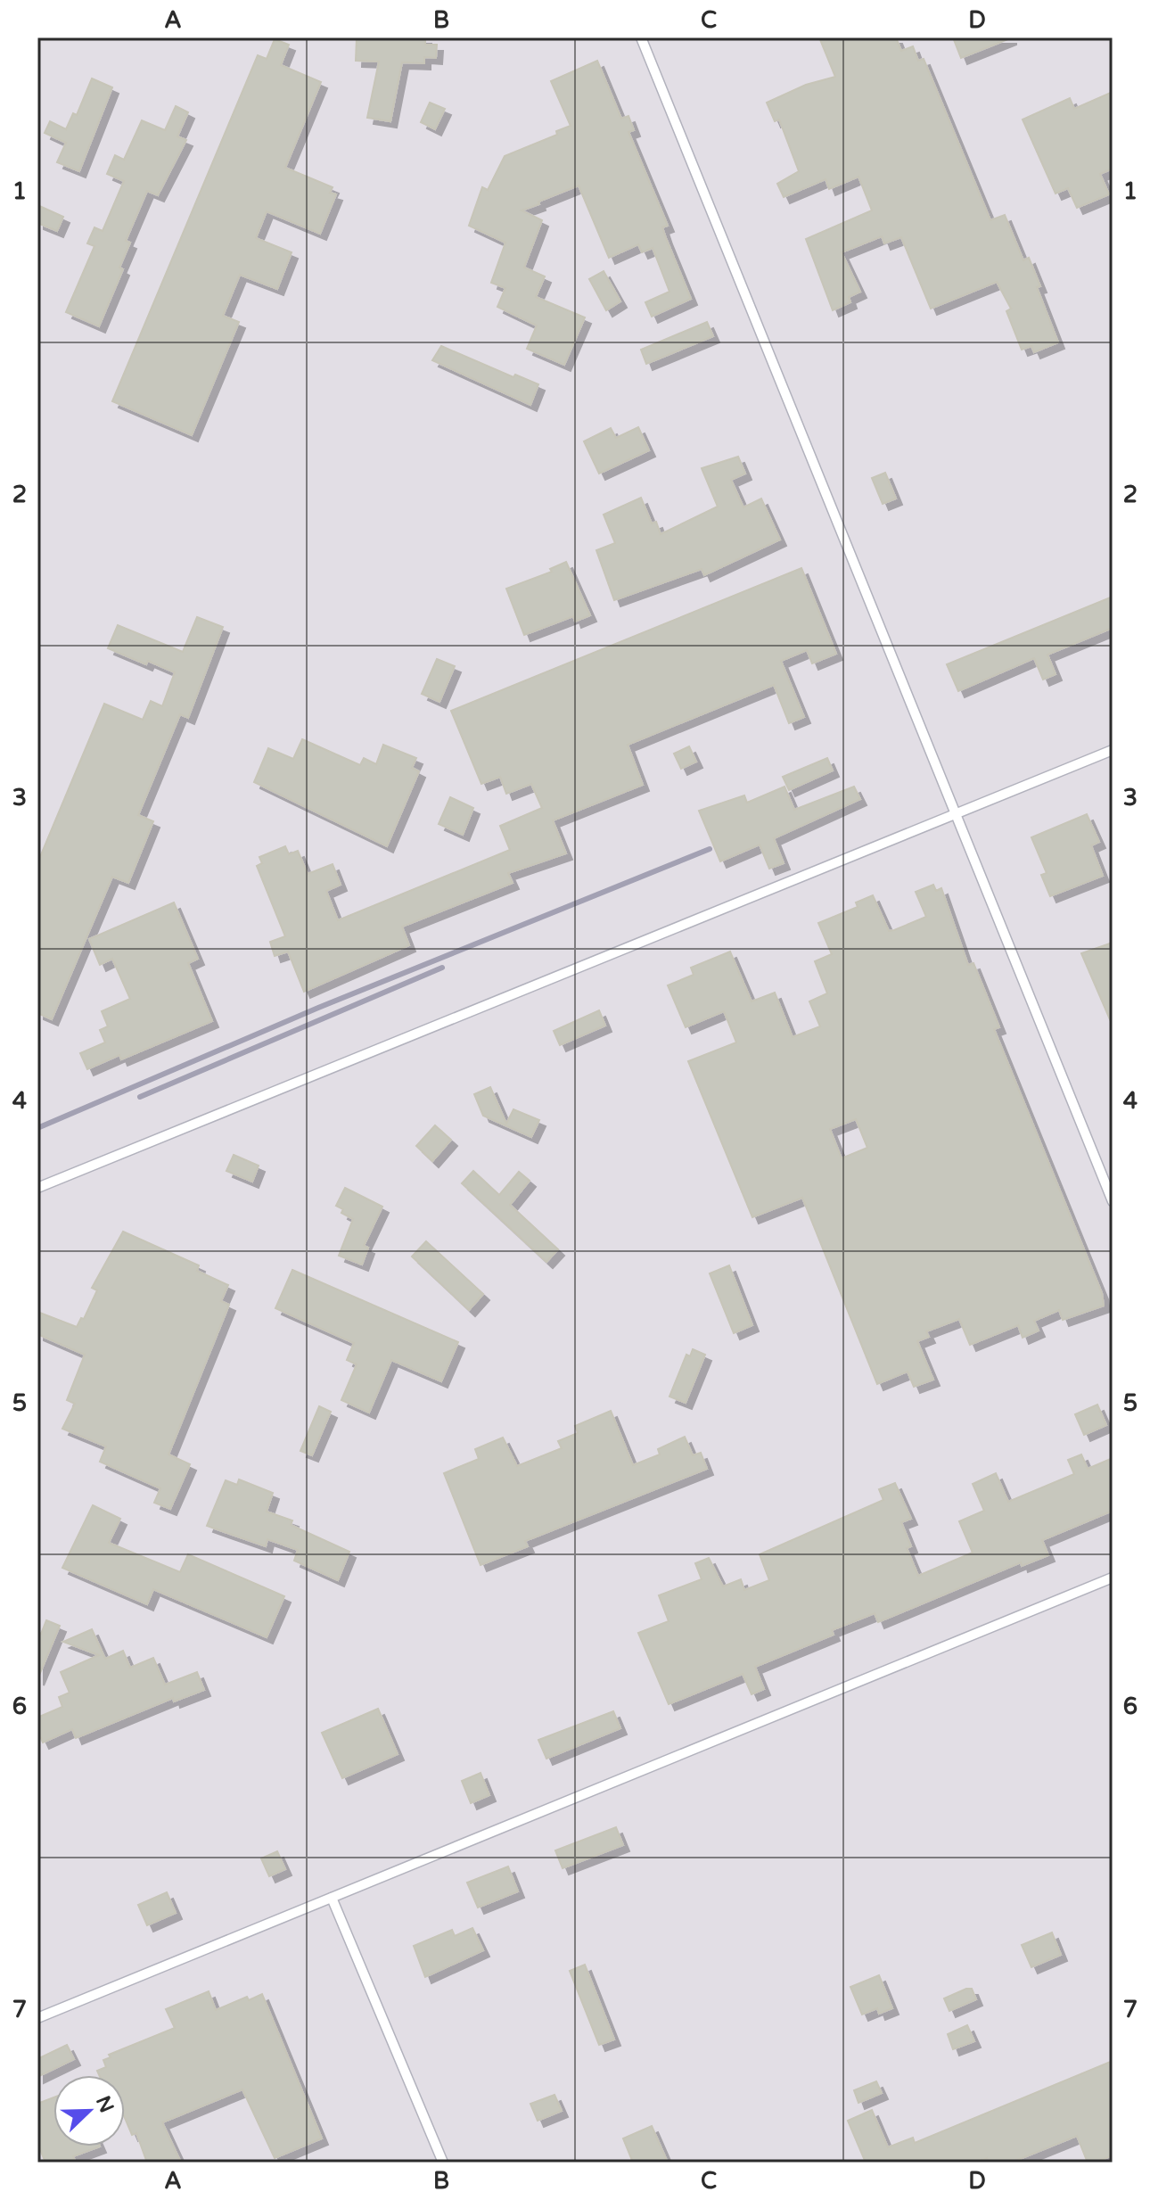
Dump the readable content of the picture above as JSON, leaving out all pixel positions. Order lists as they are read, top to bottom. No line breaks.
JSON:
{"north":"top right","grid":{"columns":["A","B","C","D"],"rows":["1","2","3","4","5","6","7"]}}
